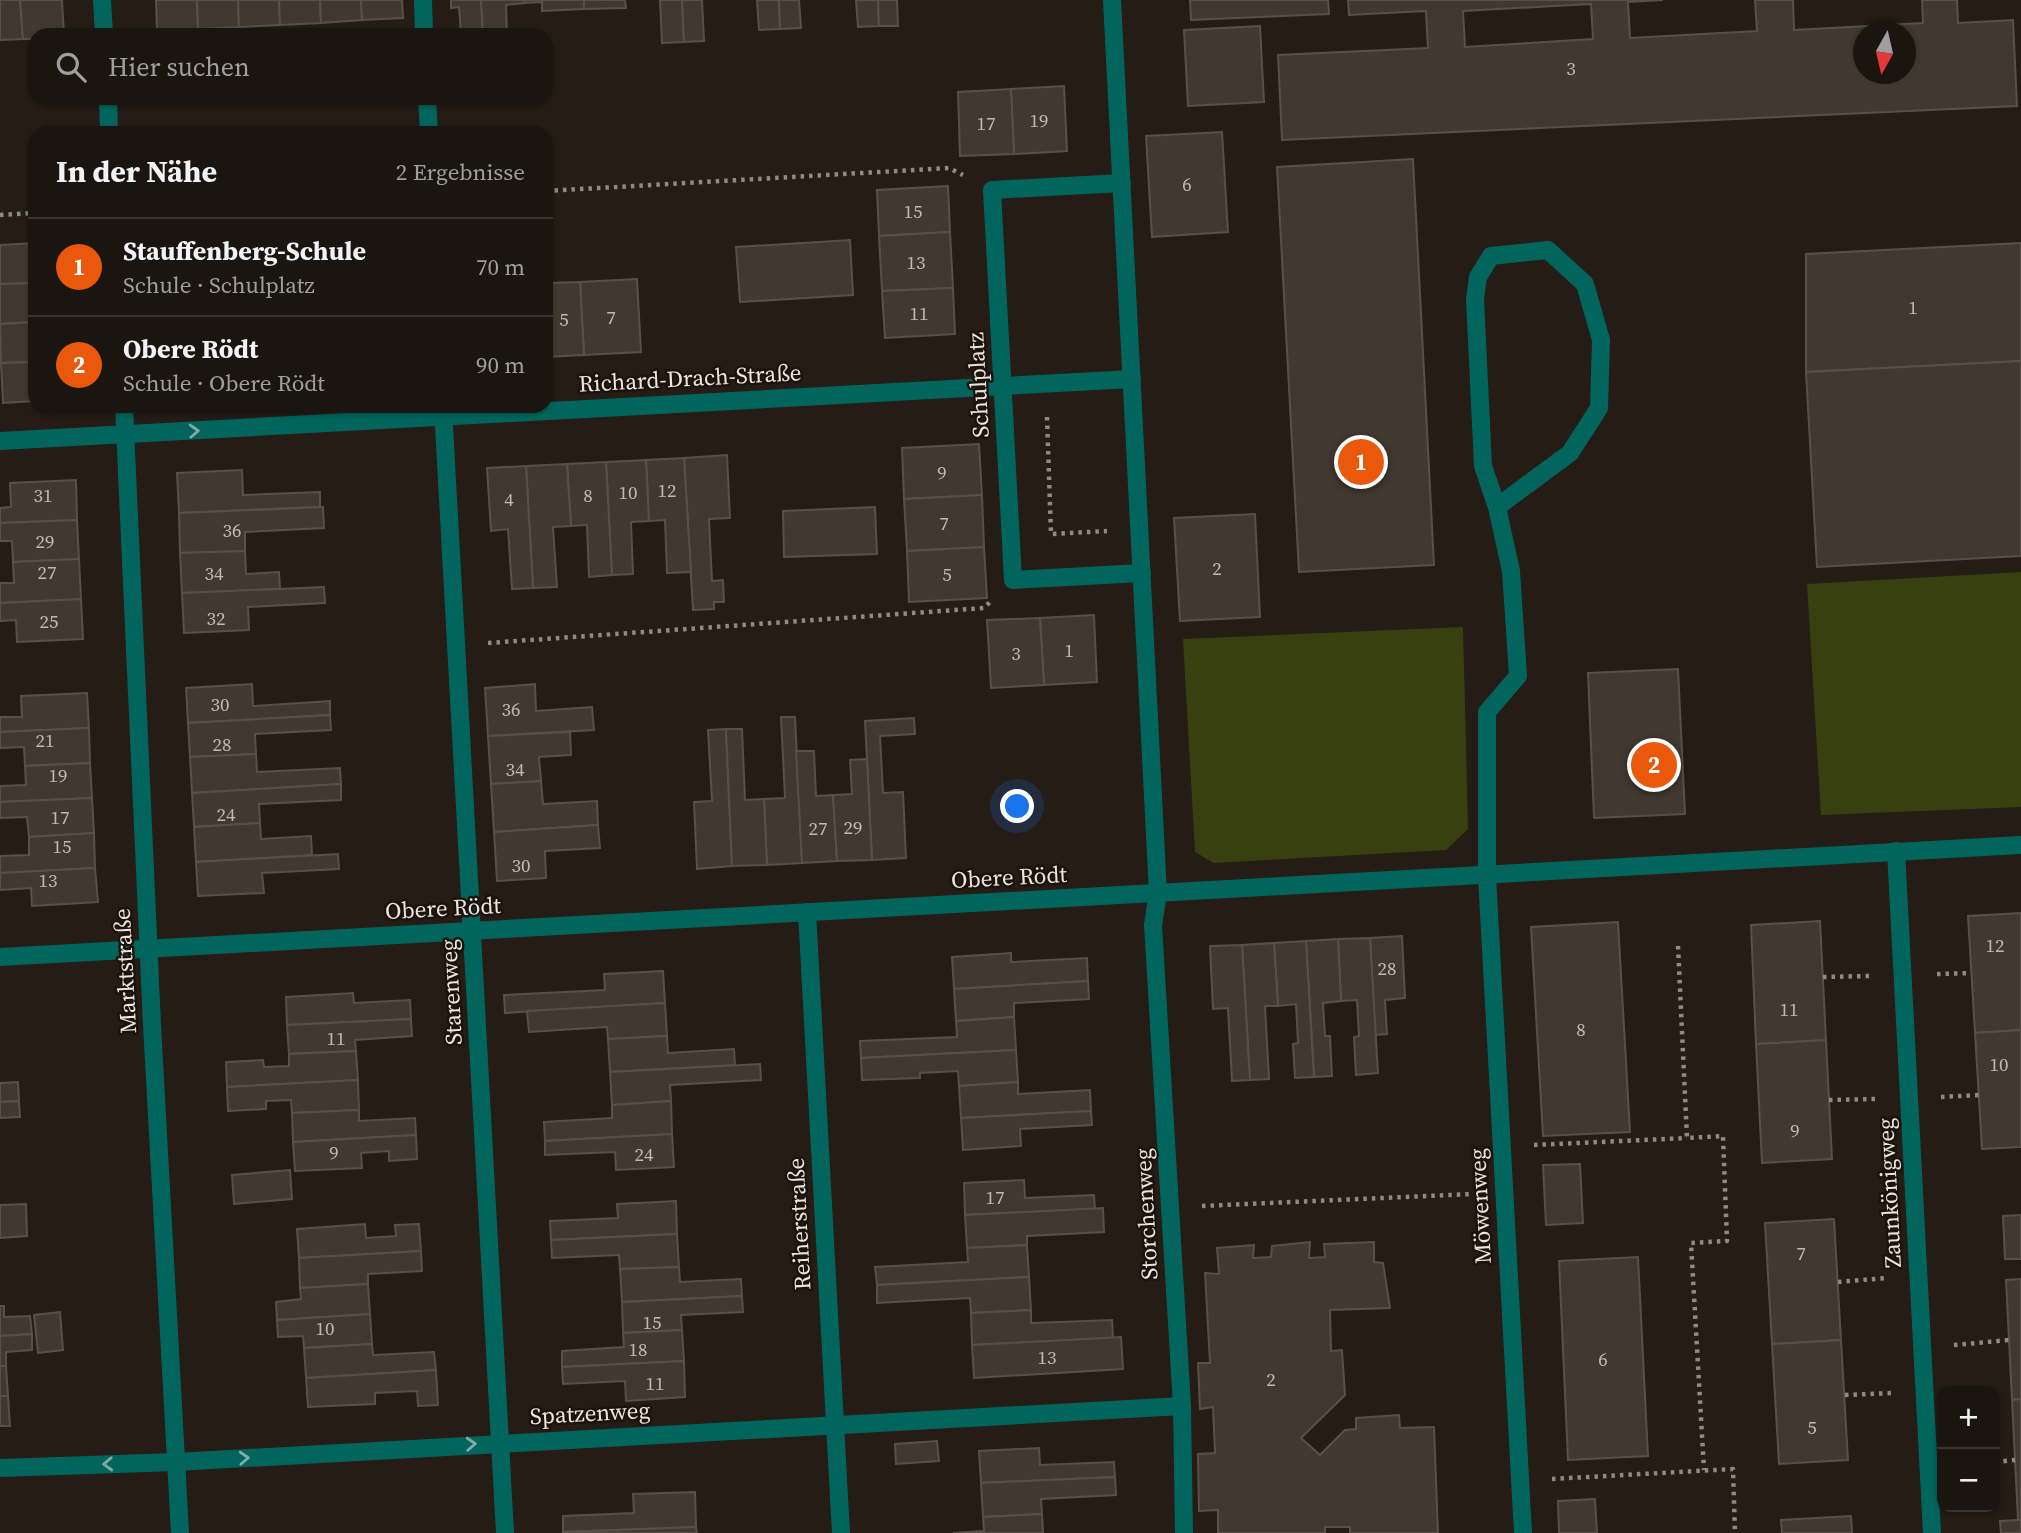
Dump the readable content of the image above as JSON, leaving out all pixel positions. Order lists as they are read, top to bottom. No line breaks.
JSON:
{"streets":{"street":["Richard-Drach-Straße","Schulplatz","Obere Rödt","Marktstraße","Starenweg","Zaunkönigweg","Möwenweg","Storchenweg","Reiherstraße","Spatzenweg"]},"crossings":[["Richard-Drach-Straße","Schulplatz"],["Richard-Drach-Straße","Marktstraße"],["Obere Rödt","Marktstraße"],["Obere Rödt","Starenweg"],["Obere Rödt","Zaunkönigweg"],["Obere Rödt","Möwenweg"],["Obere Rödt","Storchenweg"],["Obere Rödt","Reiherstraße"],["Marktstraße","Spatzenweg"],["Starenweg","Spatzenweg"],["Storchenweg","Spatzenweg"],["Reiherstraße","Spatzenweg"]],"house_numbers":["3","19","17","6","15","13","1","11","7","5","9","12","10","31","8","4","7","36","29","2","27","34","5","32","25","1","3","30","36","21","28","34","19","24","17","29","27","15","30","13","12","28","11","8","11","10","9","9","24","17","7","15","10","18","13","6","2","11","5"],"north":"bottom","page":{"search":"Hier suchen","heading":["In der Nähe","2 Ergebnisse"],"list":[{"mark":"1","name":"Stauffenberg-Schule","note":"Schule · Schulplatz","value":"70 m"},{"mark":"2","name":"Obere Rödt","note":"Schule · Obere Rödt","value":"90 m"}],"pins":["1","2"],"map_buttons":["+","−"]}}
